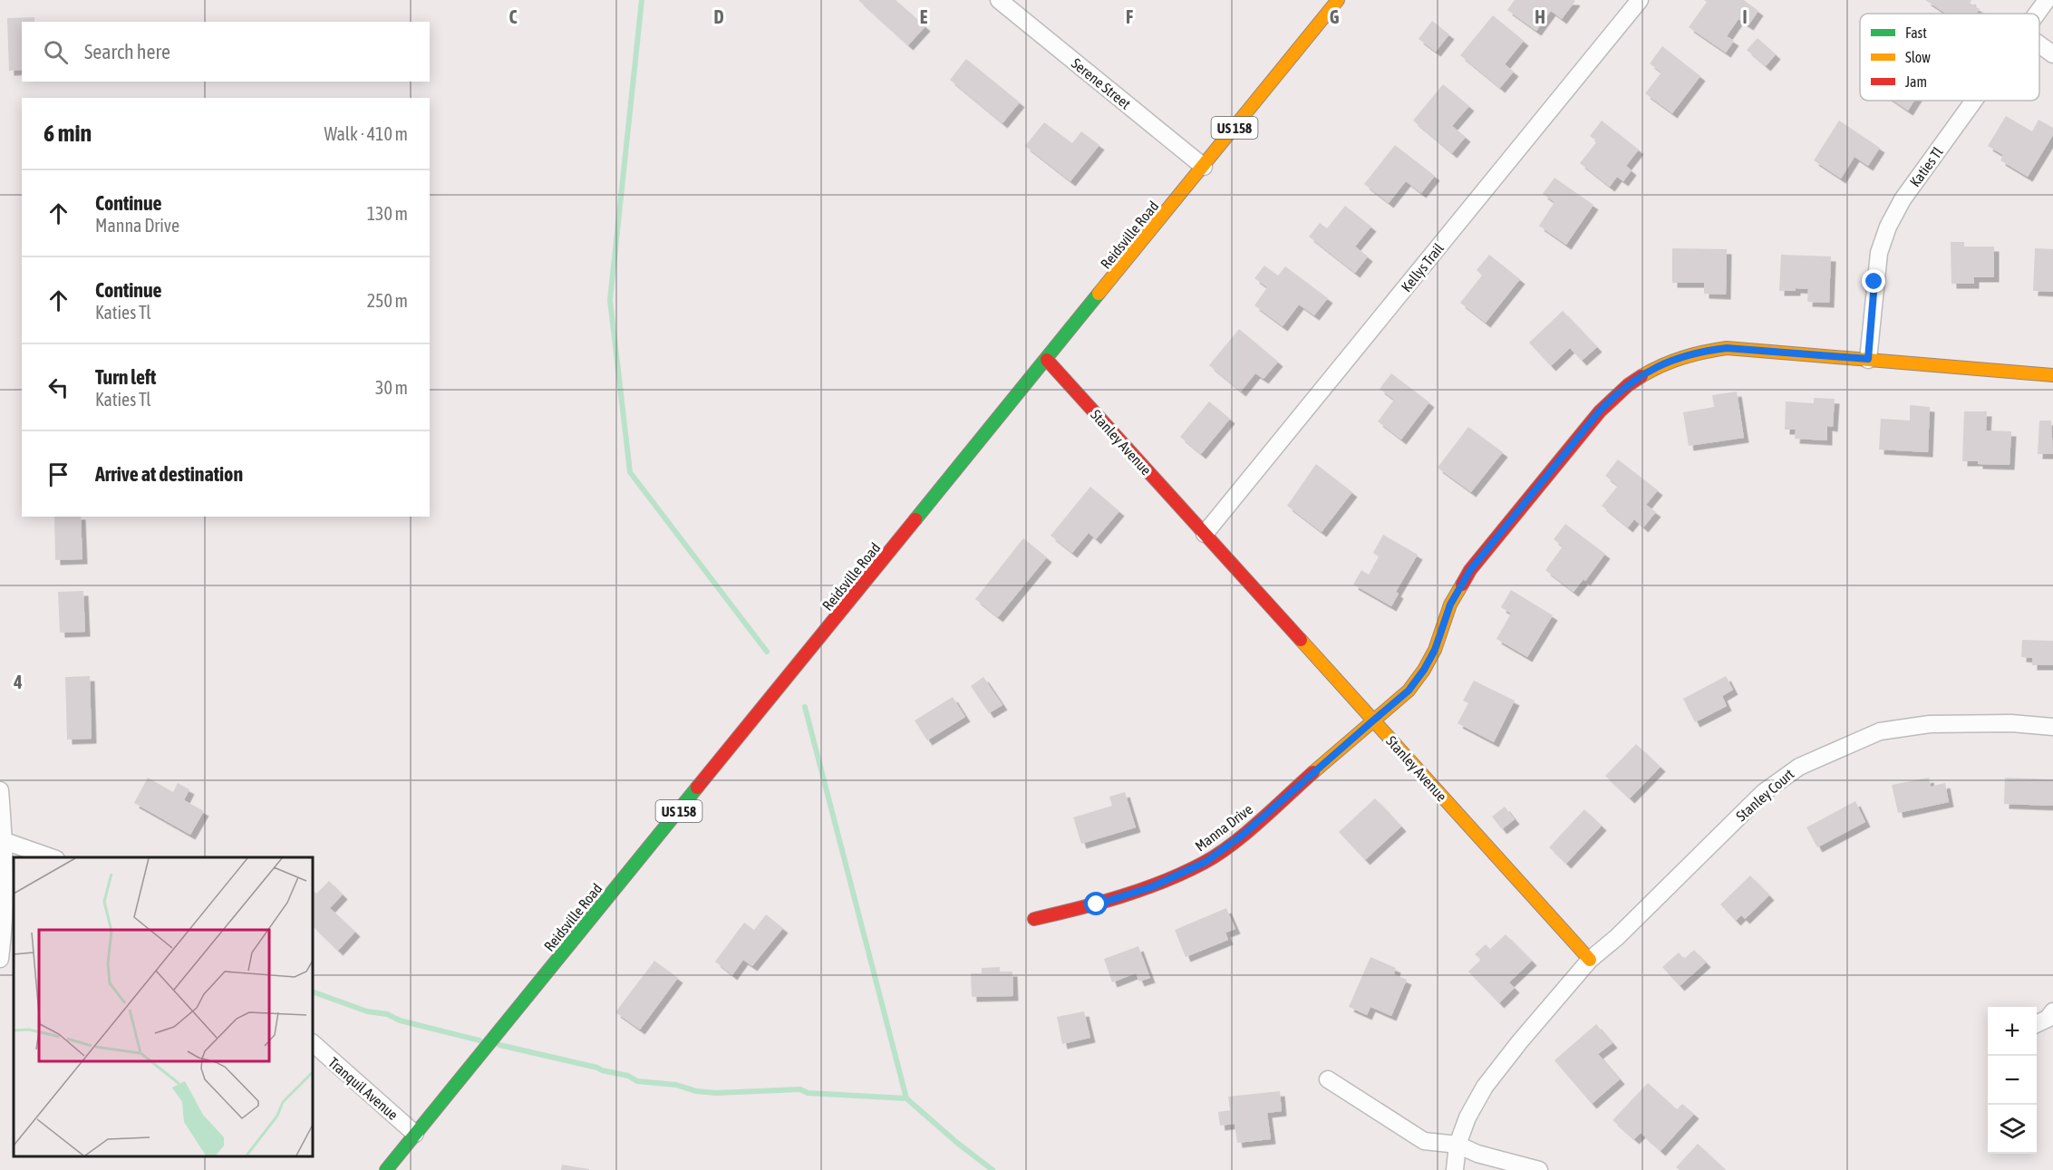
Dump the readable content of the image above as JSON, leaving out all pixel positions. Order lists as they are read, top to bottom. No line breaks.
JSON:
{"streets":{"main road":["US 158","Reidsville Road","Stanley Avenue","Manna Drive"],"street":["Serene Street","Katies Tl","Kellys Trail","Stanley Court","Tranquil Avenue"]},"crossings":[["Serene Street","Reidsville Road"],["Reidsville Road","Stanley Avenue"],["Reidsville Road","Tranquil Avenue"],["Kellys Trail","Stanley Avenue"],["Stanley Avenue","Stanley Court"],["Stanley Avenue","Manna Drive"]],"legend":["Fast","Slow","Jam"],"page":{"search":"Search here","heading":["6 min","Walk · 410 m"],"list":[["Continue","Manna Drive","130 m"],["Continue","Katies Tl","250 m"],["Turn left","Katies Tl","30 m"],"Arrive at destination"],"map_buttons":["+","−"]},"grid":{"columns":["C","D","E","F","G","H","I"],"rows":["4"]}}
